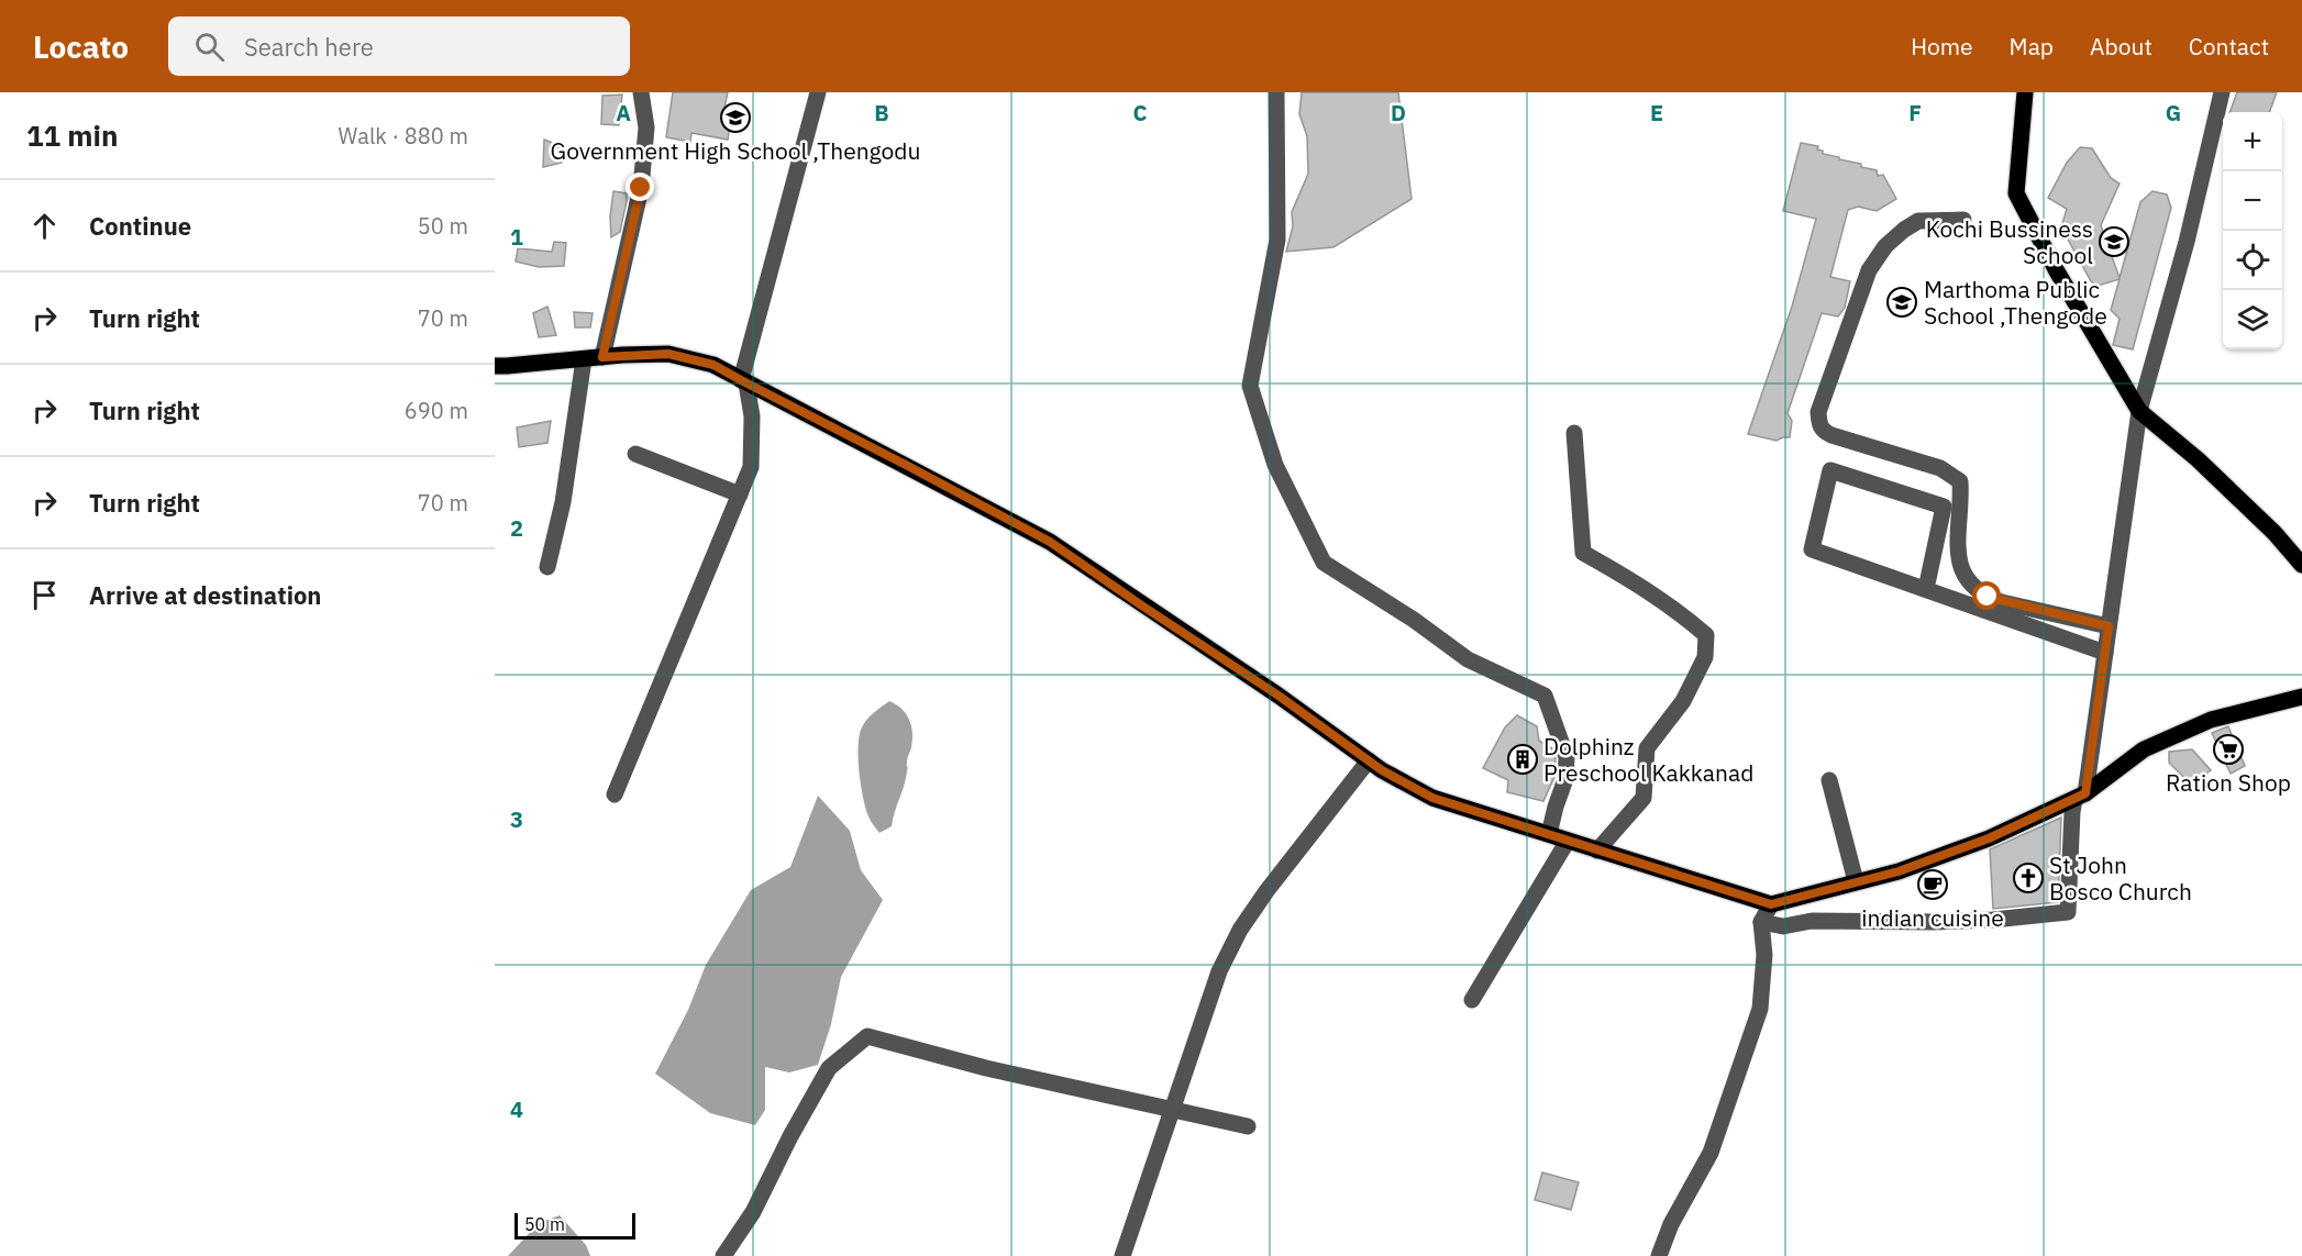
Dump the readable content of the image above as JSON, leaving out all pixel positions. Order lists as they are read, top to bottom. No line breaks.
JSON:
{"places":{"school or university":["Government High School ,Thengodu","Kochi Bussiness School","Marthoma Public School ,Thengode"],"supermarket":["Ration Shop"],"building":["Dolphinz Preschool Kakkanad"],"church":["St John Bosco Church"],"cafe":["indian cuisine"]},"scale_bar":"50 m","page":{"header":"Locato","search":"Search here","nav":["Home","Map","About","Contact"],"heading":["11 min","Walk · 880 m"],"map_buttons":["+","−"],"list":[["Continue","50 m"],["Turn right","70 m"],["Turn right","690 m"],["Turn right","70 m"],"Arrive at destination"],"scale":"50 m"},"grid":{"columns":["A","B","C","D","E","F","G"],"rows":["1","2","3","4"]}}
